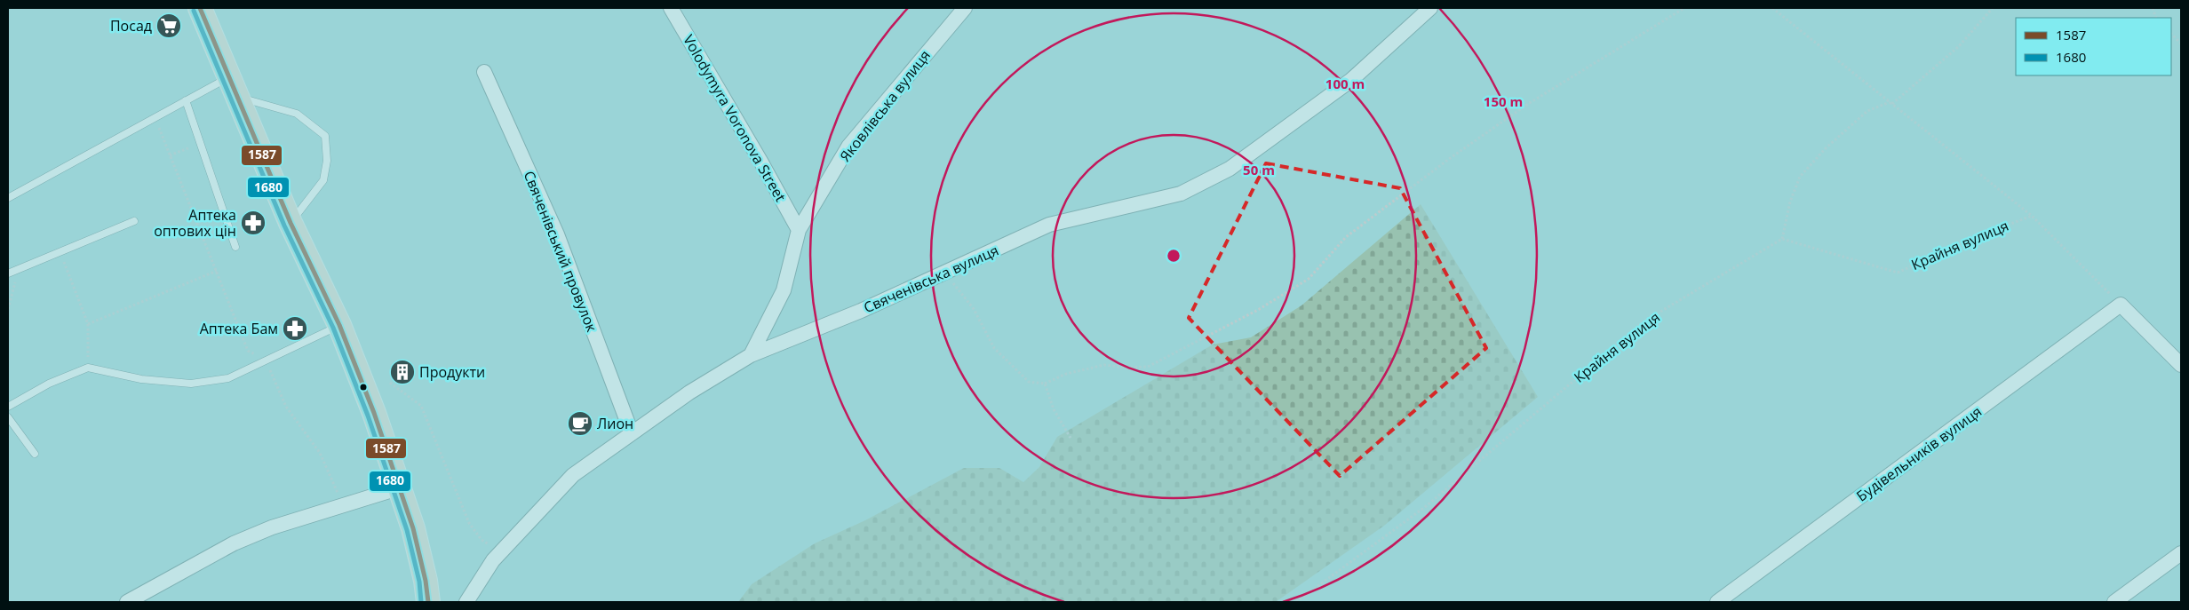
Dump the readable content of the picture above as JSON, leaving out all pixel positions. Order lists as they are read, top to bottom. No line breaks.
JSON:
{"streets":{"street":["Яковлівська вулиця","Volodymyra Voronova Street","Свяченівський провулок","Свяченівська вулиця","Будівельників вулиця"],"path":["Крайня вулиця"]},"crossings":[["Яковлівська вулиця","Volodymyra Voronova Street"],["Яковлівська вулиця","Свяченівська вулиця"],["Свяченівський провулок","Свяченівська вулиця"]],"places":{"supermarket":["Посад"],"pharmacy":["Аптека оптових цін","Аптека Бам"],"building":["Продукти"],"cafe":["Лион"]},"lines":["transit line 1587","transit line 1680"],"legend":["1587","1680"],"rings":["100 m","150 m","50 m"]}
